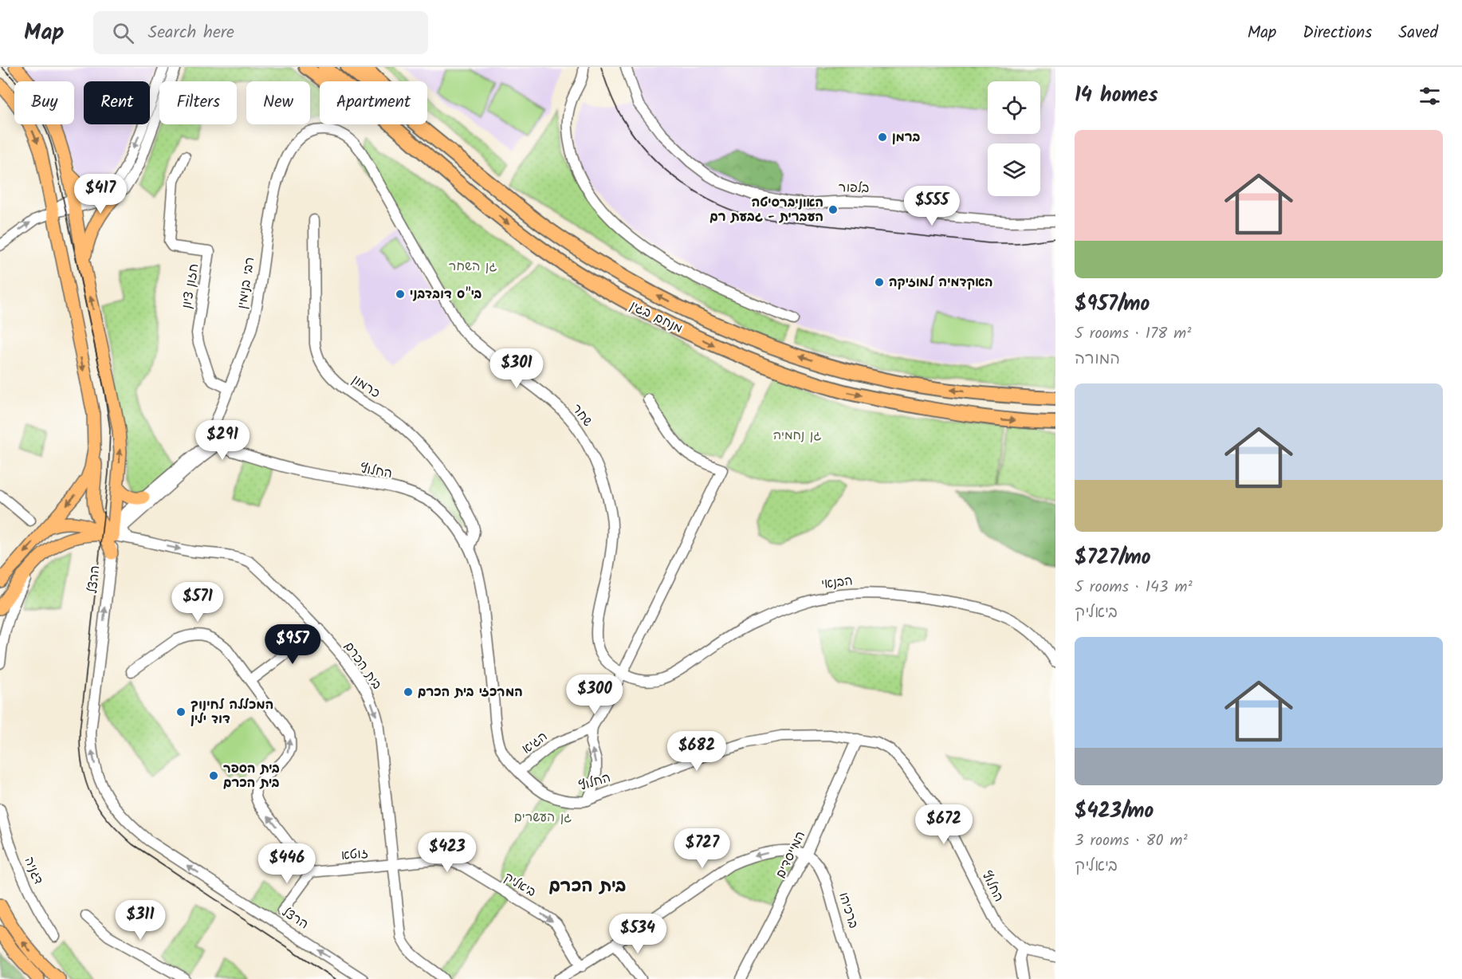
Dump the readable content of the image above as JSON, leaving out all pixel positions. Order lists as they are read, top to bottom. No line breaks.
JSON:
{"streets":{"highway":["מנחם בגין"],"street":["בלפור","רבי בנימין","חזון ציון","כרמון","שחר","החלוץ","הרצל","הבנאי","בית הכרם","הגיא","זוטא","המייסדים","דגניה","ביאליק","ברכיהו"]},"crossings":[["רבי בנימין","חזון ציון"],["רבי בנימין","שחר"],["רבי בנימין","החלוץ"],["כרמון","החלוץ"],["שחר","הבנאי"],["החלוץ","הגיא"],["החלוץ","המייסדים"],["בית הכרם","זוטא"],["בית הכרם","ביאליק"],["זוטא","ביאליק"],["המייסדים","ברכיהו"]],"one_way":["הרצל","בית הכרם","ביאליק"],"districts":["בית הכרם"],"parks":["גן השחר","גן נחמיה","גן העשרים"],"places":["ברמן","האוניברסיטה העברית - גבעת רם","האקדמיה למוזיקה","בי\"ס דובדבני","המרכזי בית הכרם","המכללה לחינוך דוד ילין","בית הספר בית הכרם"],"page":{"header":"Map","search":"Search here","nav":["Map","Directions","Saved"],"heading":"14 homes","chip":["Buy","Rent","Filters","New","Apartment"],"list":[{"name":"$957/mo","note":"5 rooms · 178 m² · המורה"},{"name":"$727/mo","note":"5 rooms · 143 m² · ביאליק"},{"name":"$423/mo","note":"3 rooms · 80 m² · ביאליק"}],"price":["$417","$555","$301","$291","$571","$957","$300","$682","$672","$727","$423","$446","$311","$534"]}}
